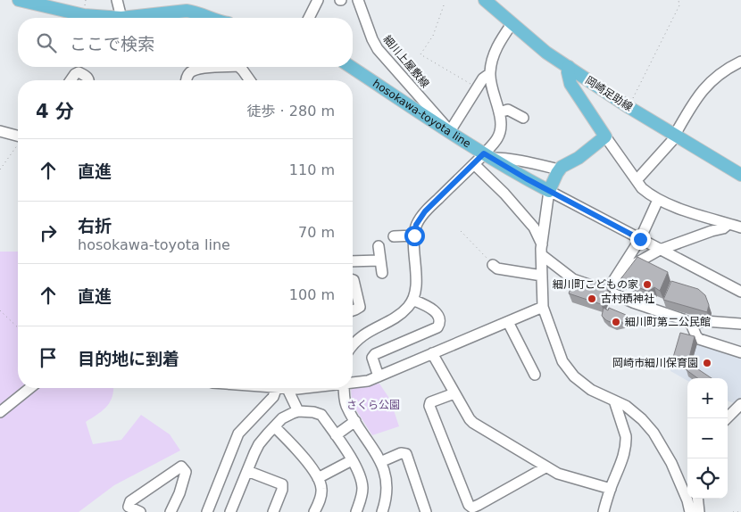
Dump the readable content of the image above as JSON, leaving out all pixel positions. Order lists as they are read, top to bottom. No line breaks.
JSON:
{"streets":{"main road":["岡崎足助線","hosokawa-toyota line"],"street":["細川上屋敷線"]},"crossings":[["細川上屋敷線","hosokawa-toyota line"]],"parks":["さくら公園"],"places":["細川町こどもの家","古村積神社","細川町第二公民館","岡崎市細川保育園"],"page":{"search":"ここで検索","heading":["4 分","徒歩 · 280 m"],"list":[["直進","110 m"],["右折","hosokawa-toyota line","70 m"],["直進","100 m"],"目的地に到着"],"map_buttons":["+","−"]}}
